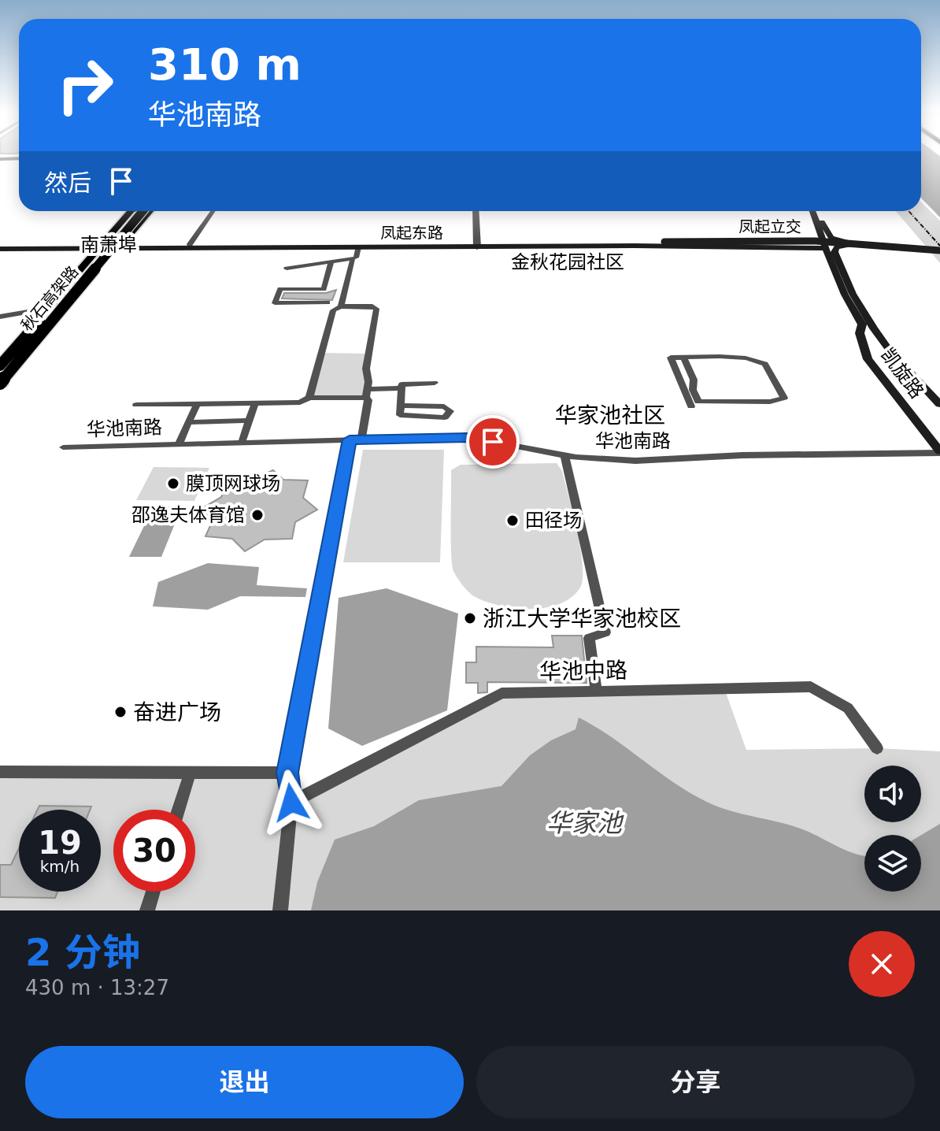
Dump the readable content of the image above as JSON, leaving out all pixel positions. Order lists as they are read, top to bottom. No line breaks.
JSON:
{"streets":{"highway":["秋石高架路"],"main road":["凤起立交","凤起东路","凯旋路"],"street":["华池南路","华池中路"]},"crossings":[["凤起立交","凤起东路"],["凤起东路","凯旋路"],["凯旋路","华池南路"]],"districts":["南萧埠","金秋花园社区","华家池社区"],"water":["华家池"],"places":["膜顶网球场","邵逸夫体育馆","田径场","浙江大学华家池校区","奋进广场"],"page":{"turn":["310 m","华池南路"],"then":"然后","speed":"19 km/h","limit":"30","heading":["2 分钟","430 m · 13:27"],"buttons":["退出","分享"]}}
